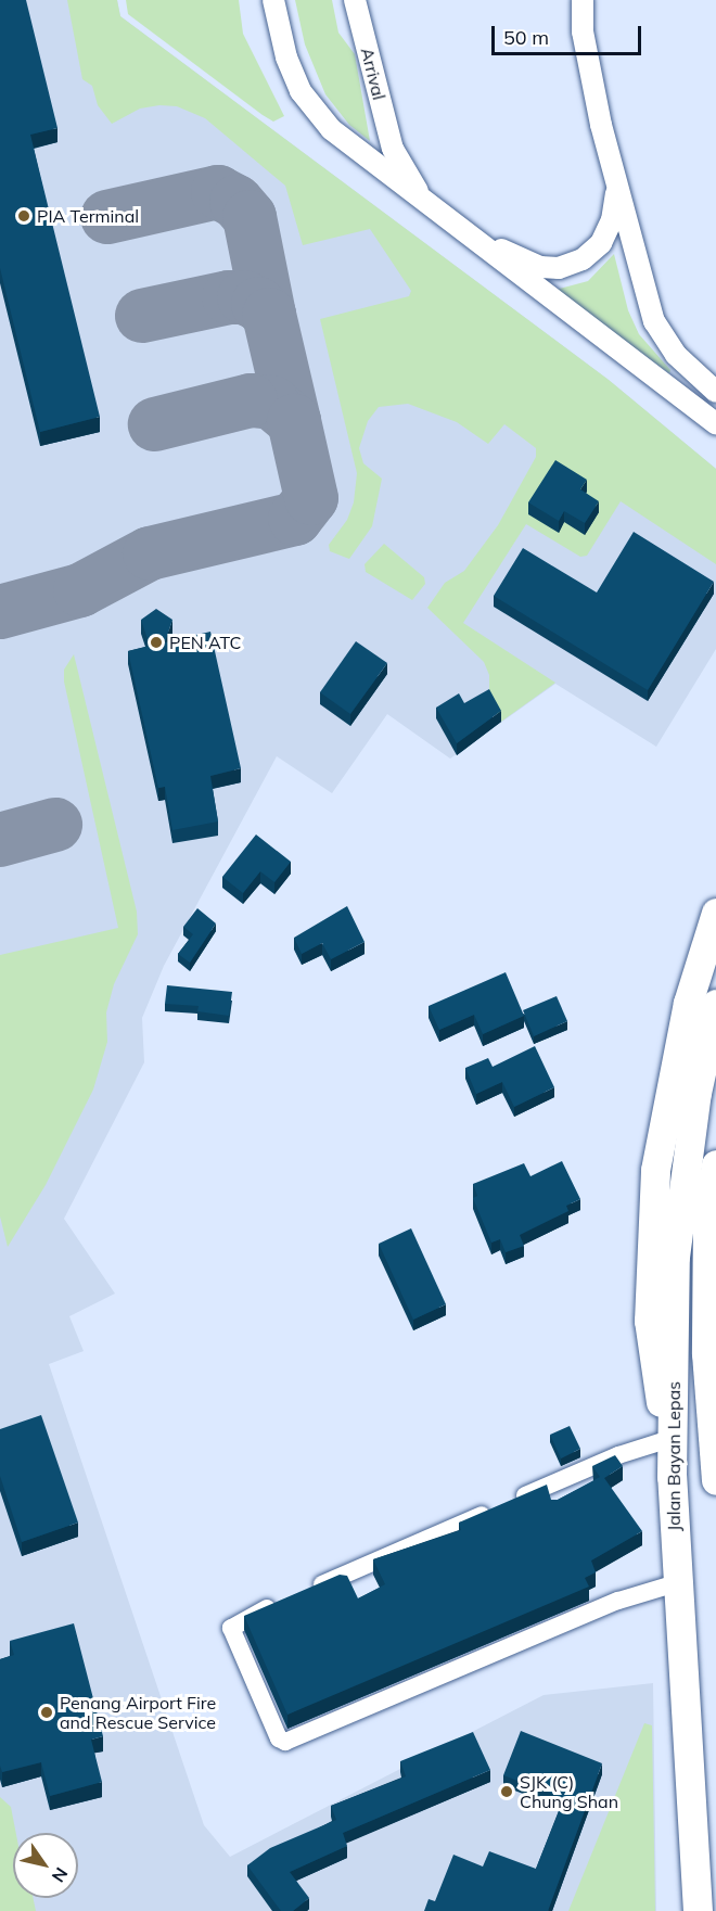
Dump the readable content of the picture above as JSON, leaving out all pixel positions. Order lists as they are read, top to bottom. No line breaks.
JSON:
{"streets":{"highway":["Jalan Bayan Lepas"],"street":["Arrival"]},"places":["PIA Terminal","PEN ATC","Penang Airport Fire and Rescue Service","SJK (C) Chung Shan"],"scale_bar":"50 m","north":"bottom right"}
